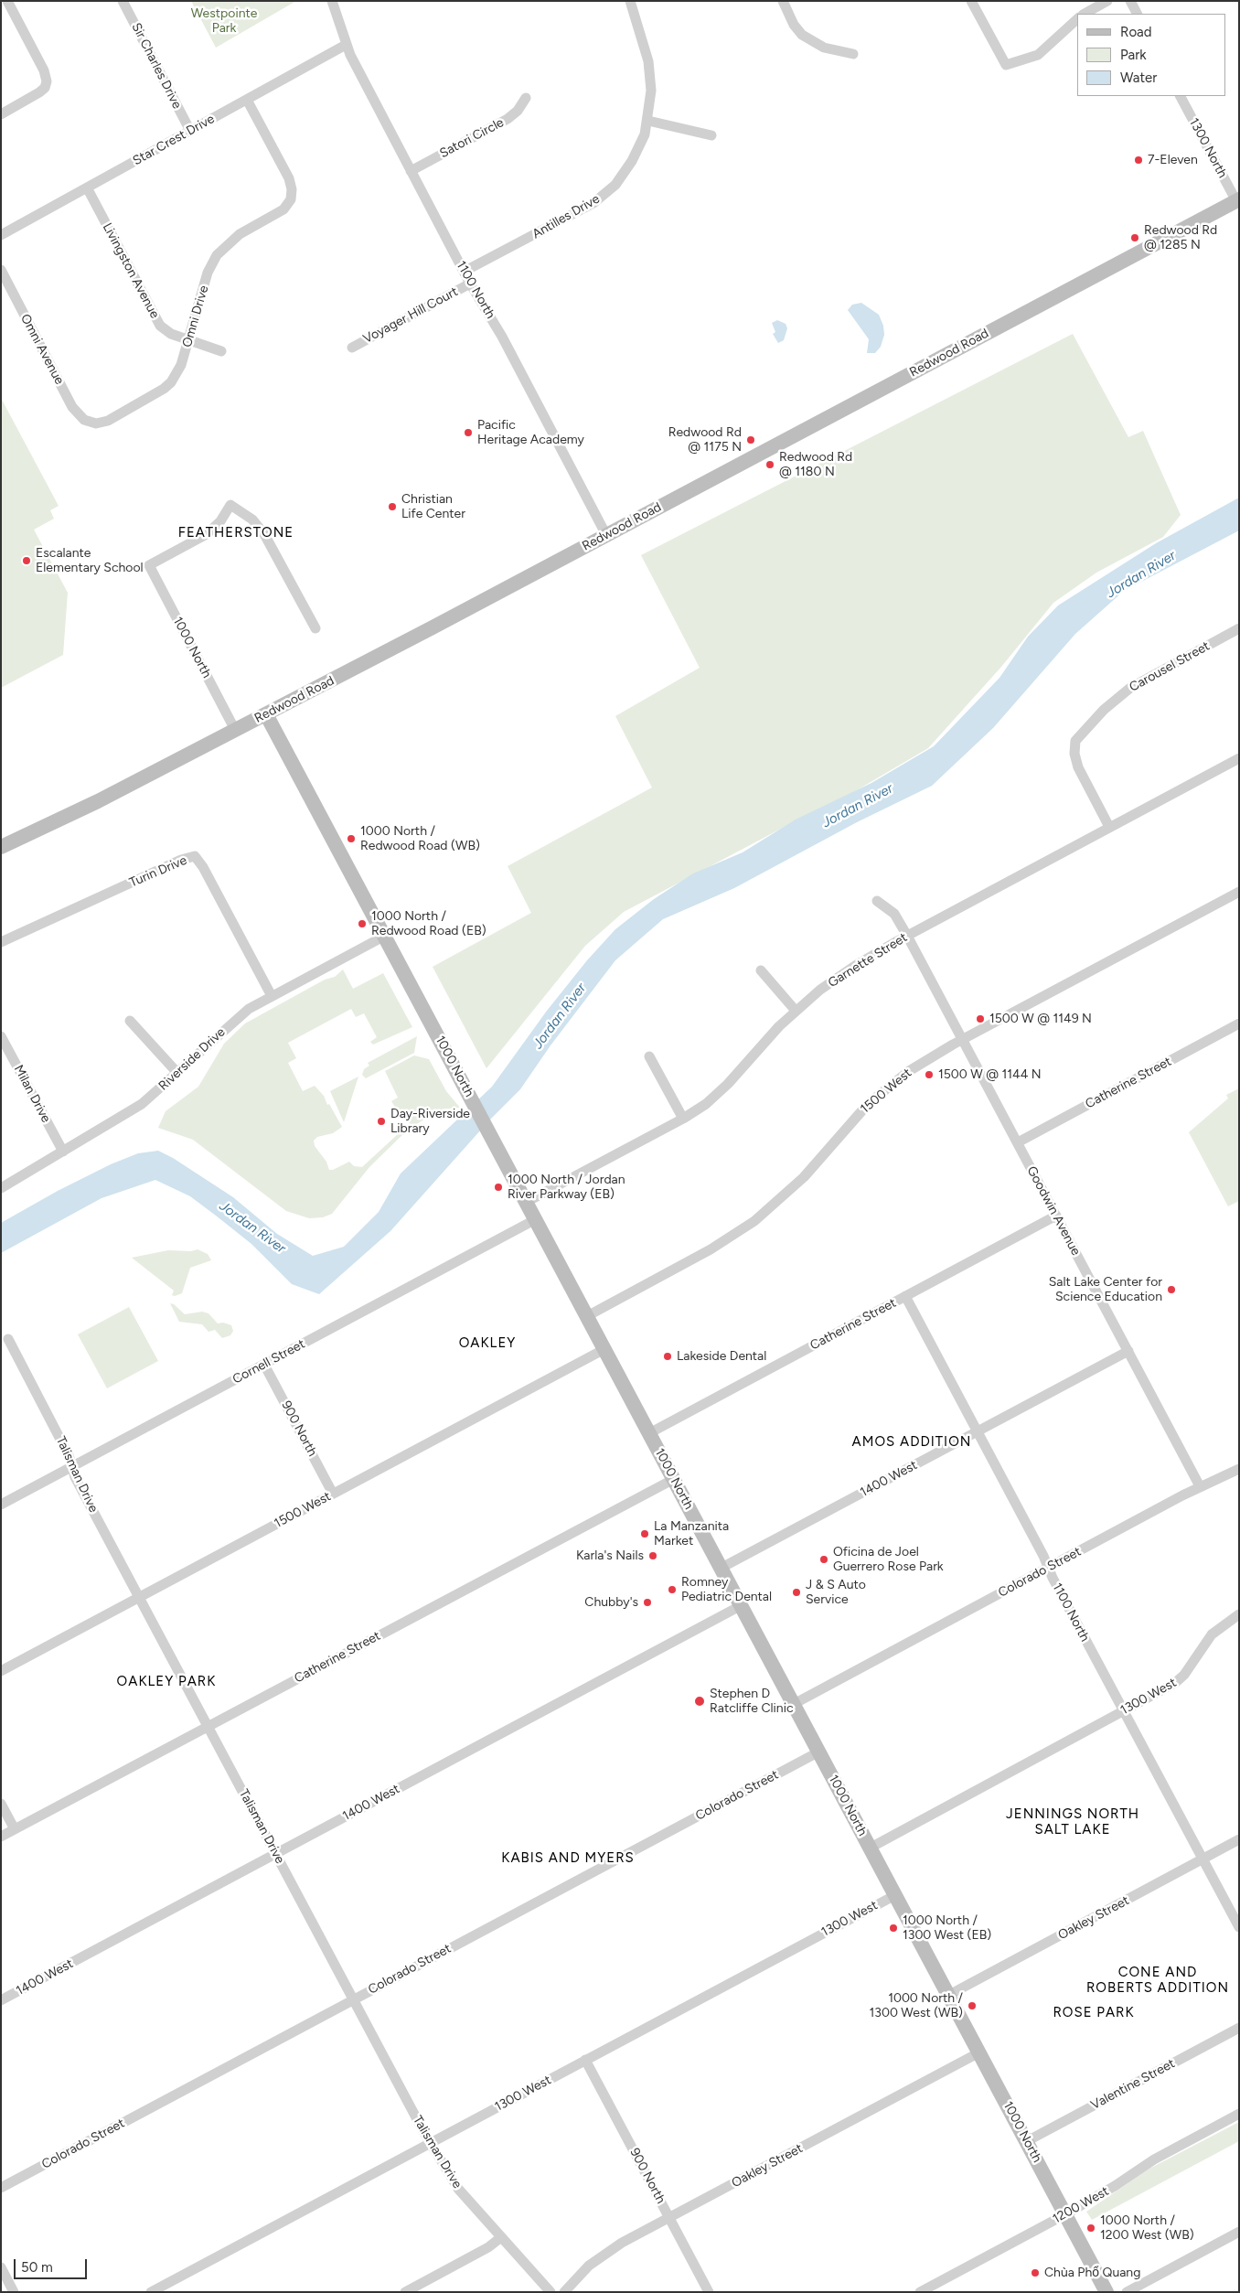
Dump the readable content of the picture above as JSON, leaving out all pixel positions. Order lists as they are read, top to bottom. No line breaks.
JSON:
{"streets":{"street":["Sir Charles Drive","Satori Circle","Star Crest Drive","1300 North","Antilles Drive","Livingston Avenue","1100 North","Voyager Hill Court","Omni Drive","Omni Avenue","Redwood Road","1000 North","Carousel Street","Turin Drive","Garnette Street","Riverside Drive","Catherine Street","1500 West","Milan Drive","Goodwin Avenue","Cornell Street","900 North","Talisman Drive","1400 West","Colorado Street","1300 West","Oakley Street","Valentine Street","1200 West"]},"crossings":[["Sir Charles Drive","Star Crest Drive"],["Satori Circle","1100 North"],["Star Crest Drive","Livingston Avenue"],["Star Crest Drive","1100 North"],["Star Crest Drive","Omni Drive"],["1300 North","Redwood Road"],["Antilles Drive","1100 North"],["Livingston Avenue","Omni Drive"],["1100 North","Voyager Hill Court"],["1100 North","Redwood Road"],["1100 North","Catherine Street"],["1100 North","1400 West"],["1100 North","Colorado Street"],["1100 North","1300 West"],["1100 North","Oakley Street"],["Omni Drive","Omni Avenue"],["Redwood Road","1000 North"],["1000 North","Garnette Street"],["1000 North","Riverside Drive"],["1000 North","Catherine Street"],["1000 North","1500 West"],["1000 North","Cornell Street"],["1000 North","1400 West"],["1000 North","Colorado Street"],["1000 North","1300 West"],["1000 North","Oakley Street"],["1000 North","Valentine Street"],["1000 North","1200 West"],["Carousel Street","Garnette Street"],["Turin Drive","Riverside Drive"],["Garnette Street","Goodwin Avenue"],["Riverside Drive","Milan Drive"],["Catherine Street","Goodwin Avenue"],["Catherine Street","Talisman Drive"],["1500 West","Goodwin Avenue"],["1500 West","900 North"],["1500 West","Talisman Drive"],["Goodwin Avenue","1400 West"],["Goodwin Avenue","Colorado Street"],["Cornell Street","900 North"],["Cornell Street","Talisman Drive"],["900 North","1300 West"],["900 North","Oakley Street"],["Talisman Drive","1400 West"],["Talisman Drive","Colorado Street"],["Talisman Drive","1300 West"]],"districts":["FEATHERSTONE","OAKLEY","AMOS ADDITION","OAKLEY PARK","JENNINGS NORTH SALT LAKE","KABIS AND MYERS","CONE AND ROBERTS ADDITION","ROSE PARK"],"water":["Jordan River"],"parks":["Westpointe Park"],"places":["7-Eleven","Redwood Rd @ 1285 N","Pacific Heritage Academy","Redwood Rd @ 1175 N","Redwood Rd @ 1180 N","Christian Life Center","Escalante Elementary School","1000 North / Redwood Road (WB)","1000 North / Redwood Road (EB)","1500 W @ 1149 N","1500 W @ 1144 N","Day-Riverside Library","1000 North / Jordan River Parkway (EB)","Salt Lake Center for Science Education","Lakeside Dental","La Manzanita Market","Karla's Nails","Oficina de Joel Guerrero Rose Park","Romney Pediatric Dental","J & S Auto Service","Chubby's","Stephen D Ratcliffe Clinic","1000 North / 1300 West (EB)","1000 North / 1300 West (WB)","1000 North / 1200 West (WB)","Chùa Phổ Quang"],"legend":["Road","Park","Water"],"scale_bar":"50 m"}
